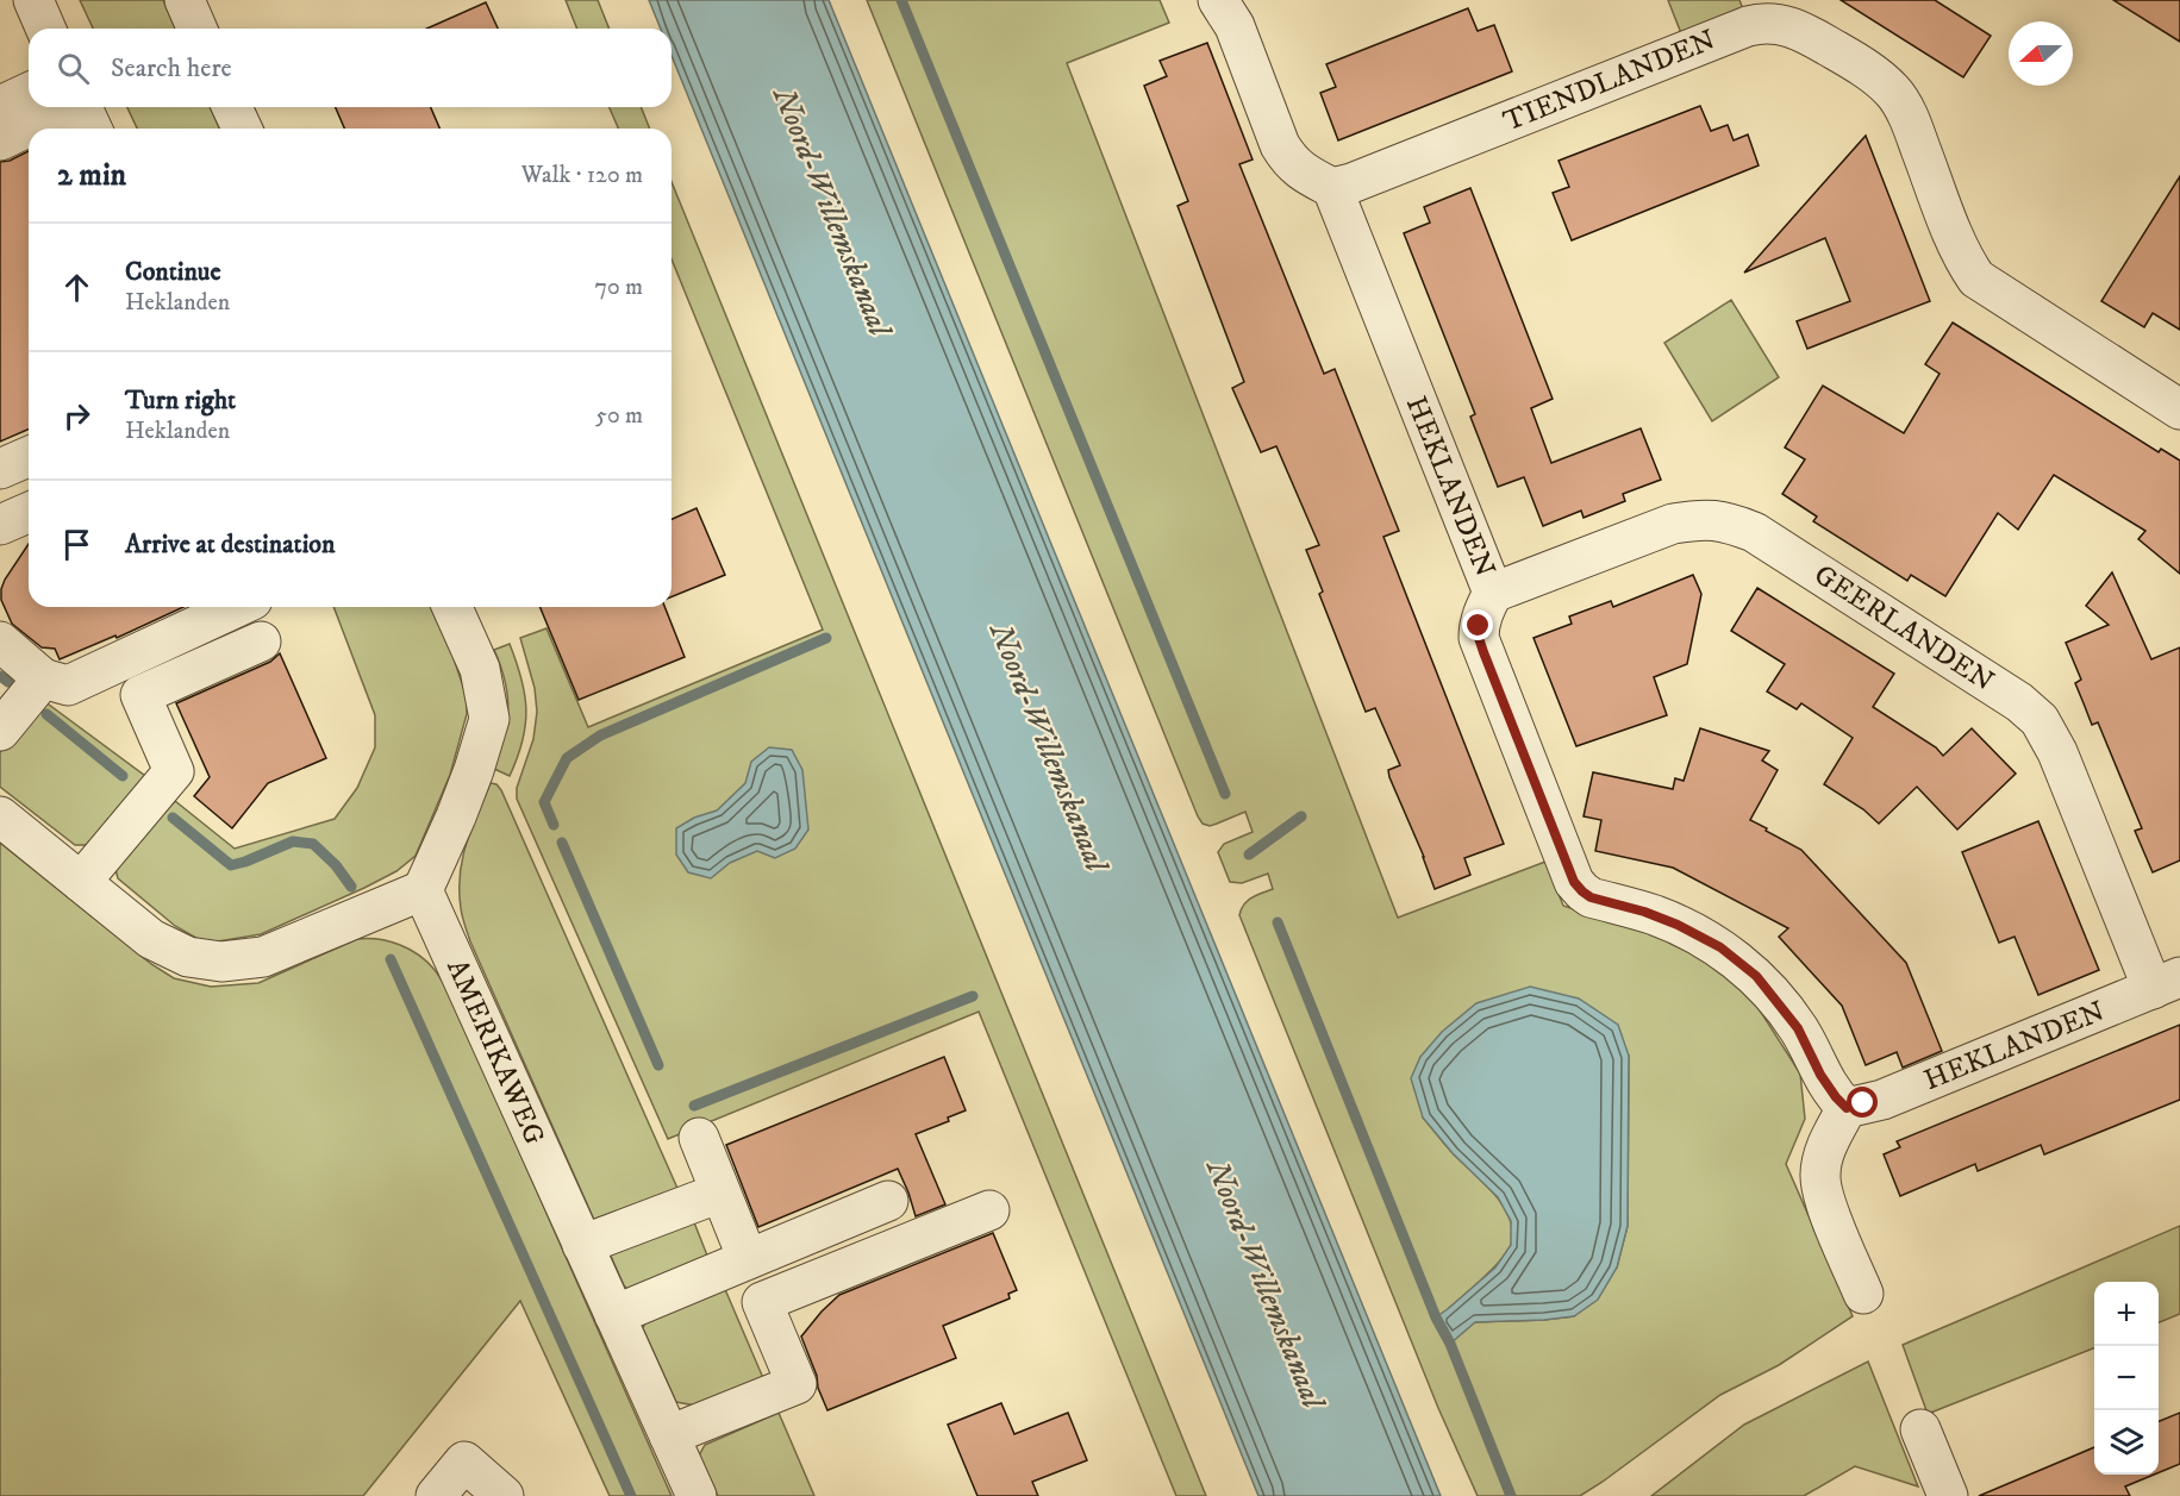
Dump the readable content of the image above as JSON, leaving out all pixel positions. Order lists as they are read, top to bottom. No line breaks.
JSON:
{"streets":{"street":["TIENDLANDEN","HEKLANDEN","GEERLANDEN","AMERIKAWEG"]},"crossings":[["TIENDLANDEN","HEKLANDEN"],["HEKLANDEN","GEERLANDEN"]],"water":["Noord-Willemskanaal"],"north":"left","page":{"search":"Search here","heading":["2 min","Walk · 120 m"],"list":[["Continue","Heklanden","70 m"],["Turn right","Heklanden","50 m"],"Arrive at destination"],"map_buttons":["+","−"]}}
